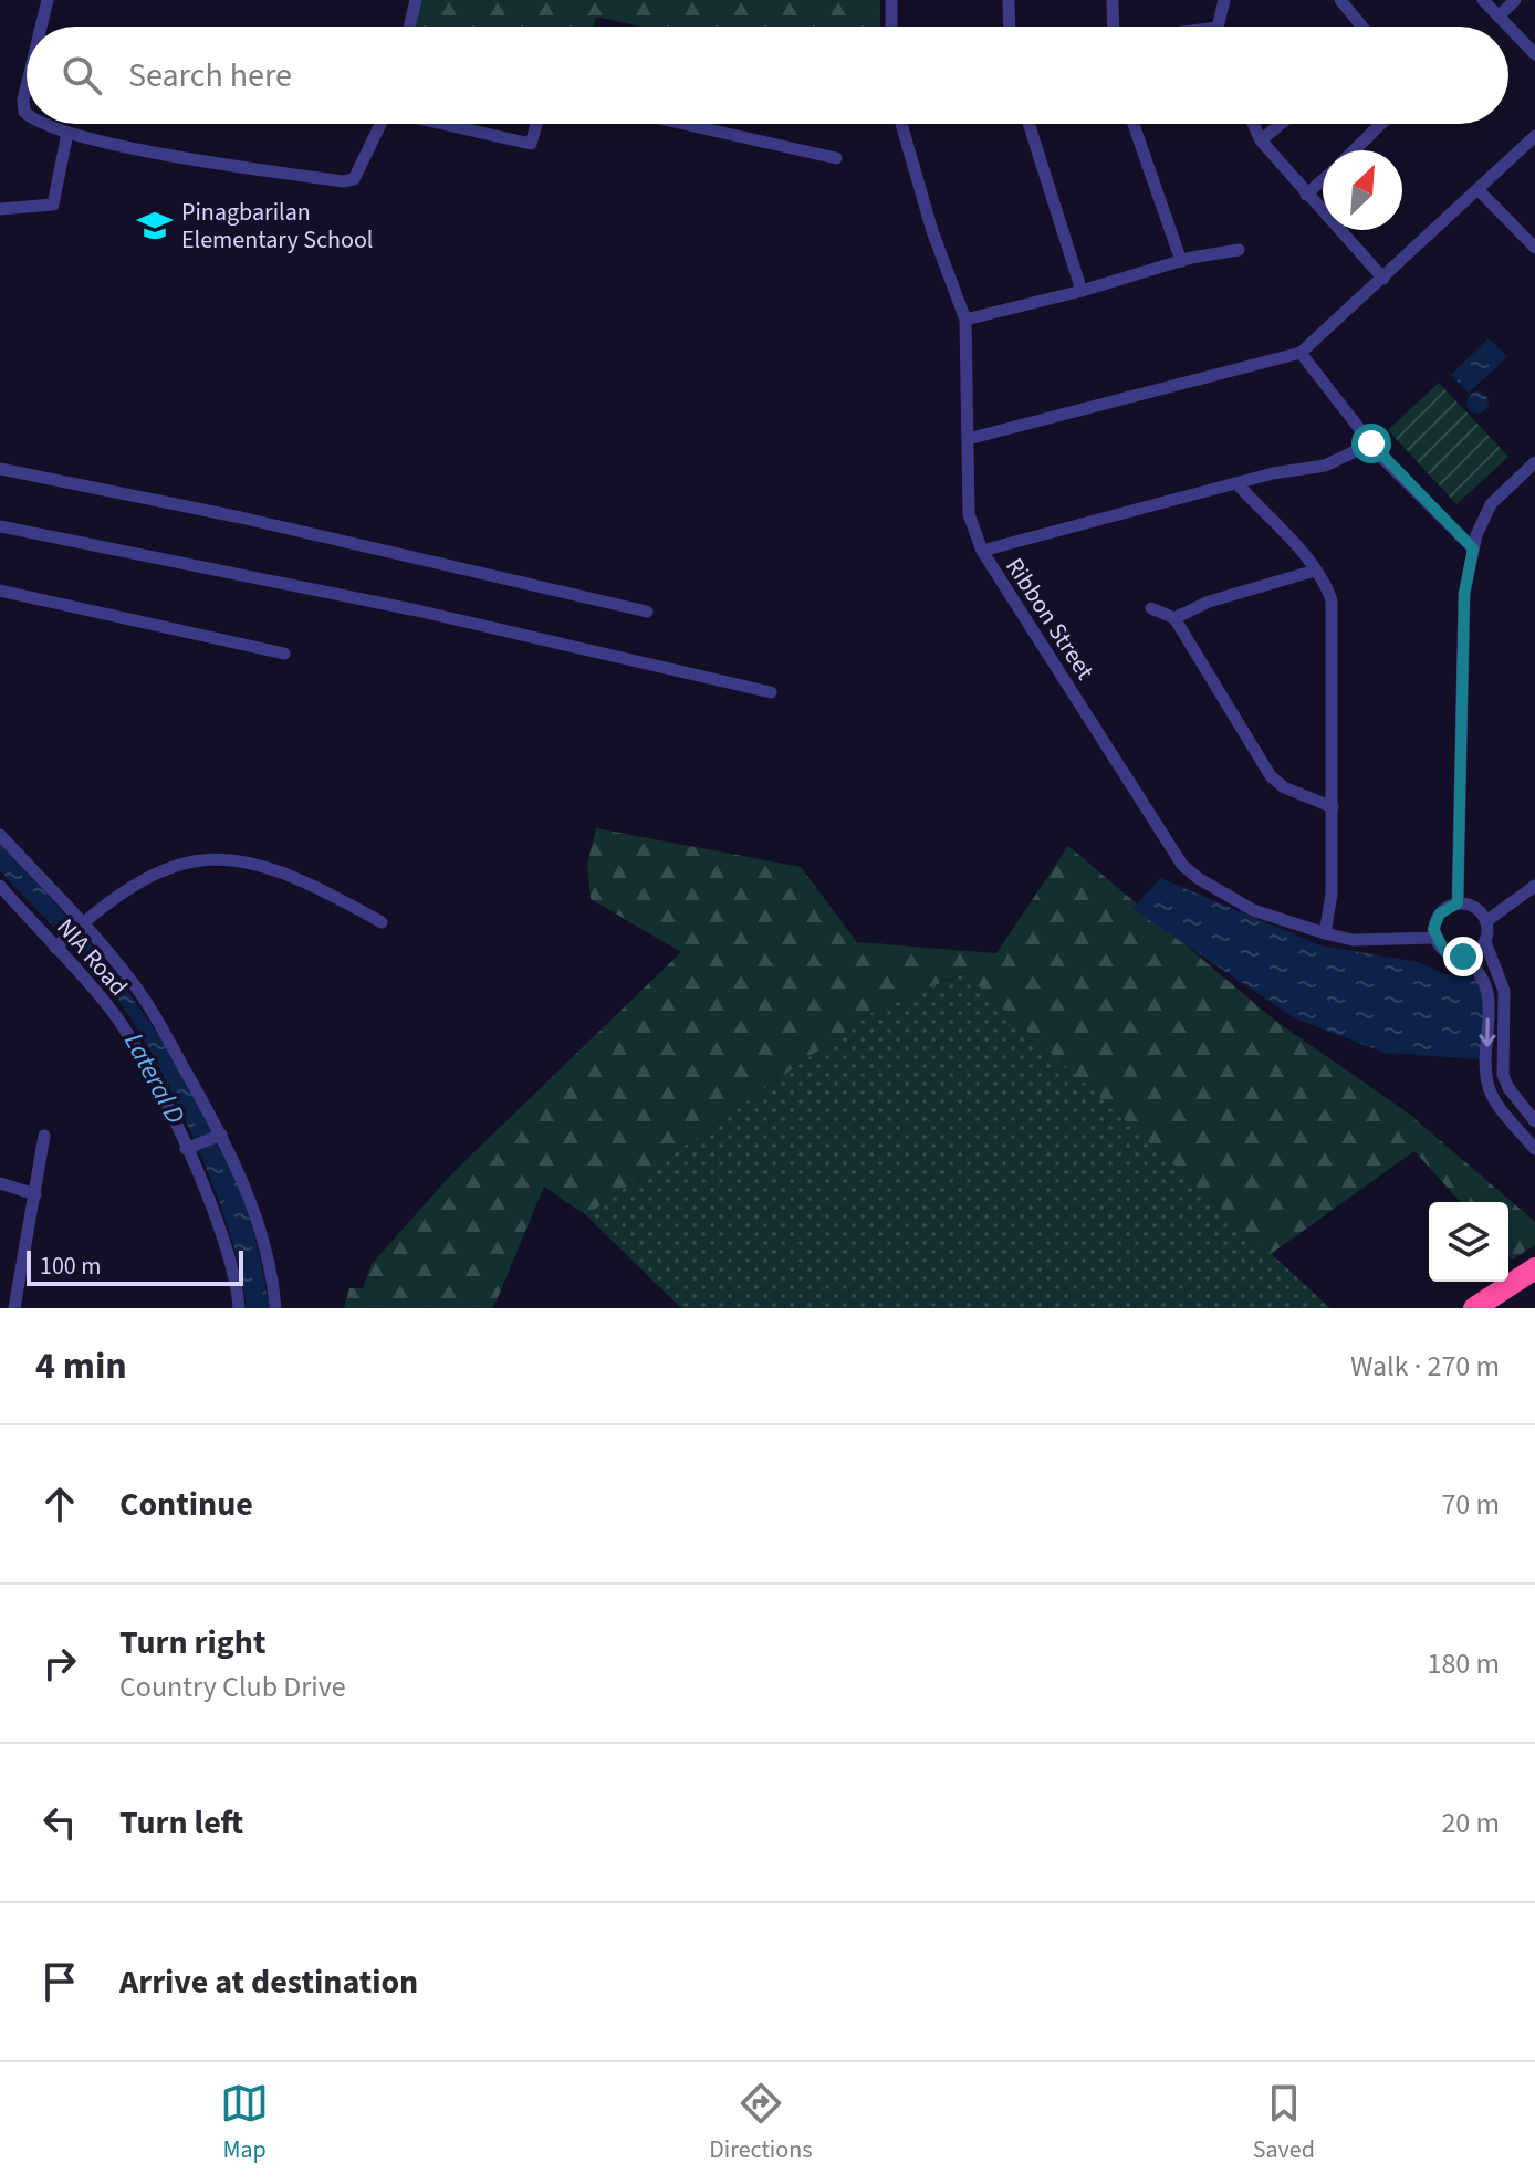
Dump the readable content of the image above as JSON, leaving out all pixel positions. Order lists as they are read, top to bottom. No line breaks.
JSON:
{"streets":{"street":["Ribbon Street","NIA Road"]},"water":["Lateral D"],"places":{"school or university":["Pinagbarilan Elementary School"]},"scale_bar":"100 m","north":"top right","page":{"search":"Search here","scale":"100 m","heading":["4 min","Walk · 270 m"],"list":[["Continue","70 m"],["Turn right","Country Club Drive","180 m"],["Turn left","20 m"],"Arrive at destination"],"nav":["Map","Directions","Saved"]}}
